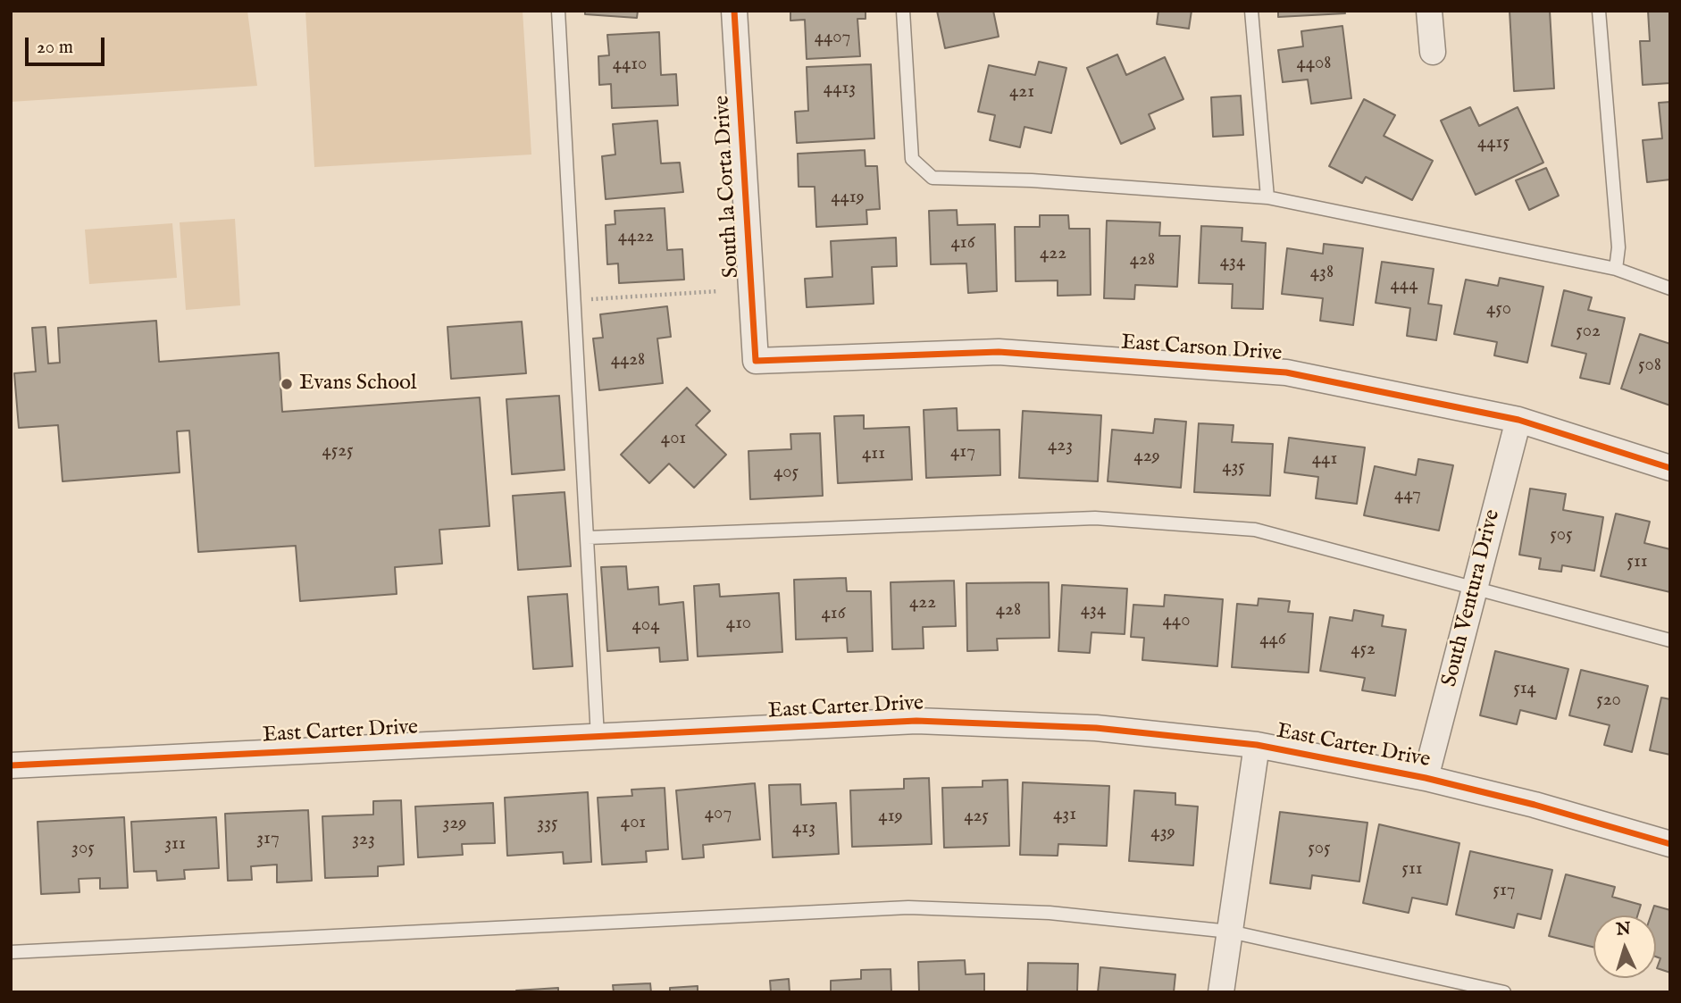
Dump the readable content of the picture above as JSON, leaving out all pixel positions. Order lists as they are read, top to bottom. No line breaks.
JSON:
{"streets":{"street":["South la Corta Drive","East Carson Drive","South Ventura Drive","East Carter Drive"]},"crossings":[["South la Corta Drive","East Carson Drive"],["East Carson Drive","South Ventura Drive"],["South Ventura Drive","East Carter Drive"]],"places":["Evans School"],"house_numbers":["4407","4408","4410","4413","421","4415","4419","4422","416","422","428","434","438","444","450","502","4428","508","401","423","4525","417","411","429","441","435","405","447","505","511","422","428","434","416","440","410","404","446","452","514","520","407","431","419","425","401","329","335","413","439","317","323","311","305","505","511","517"],"scale_bar":"20 m","north":"top"}
